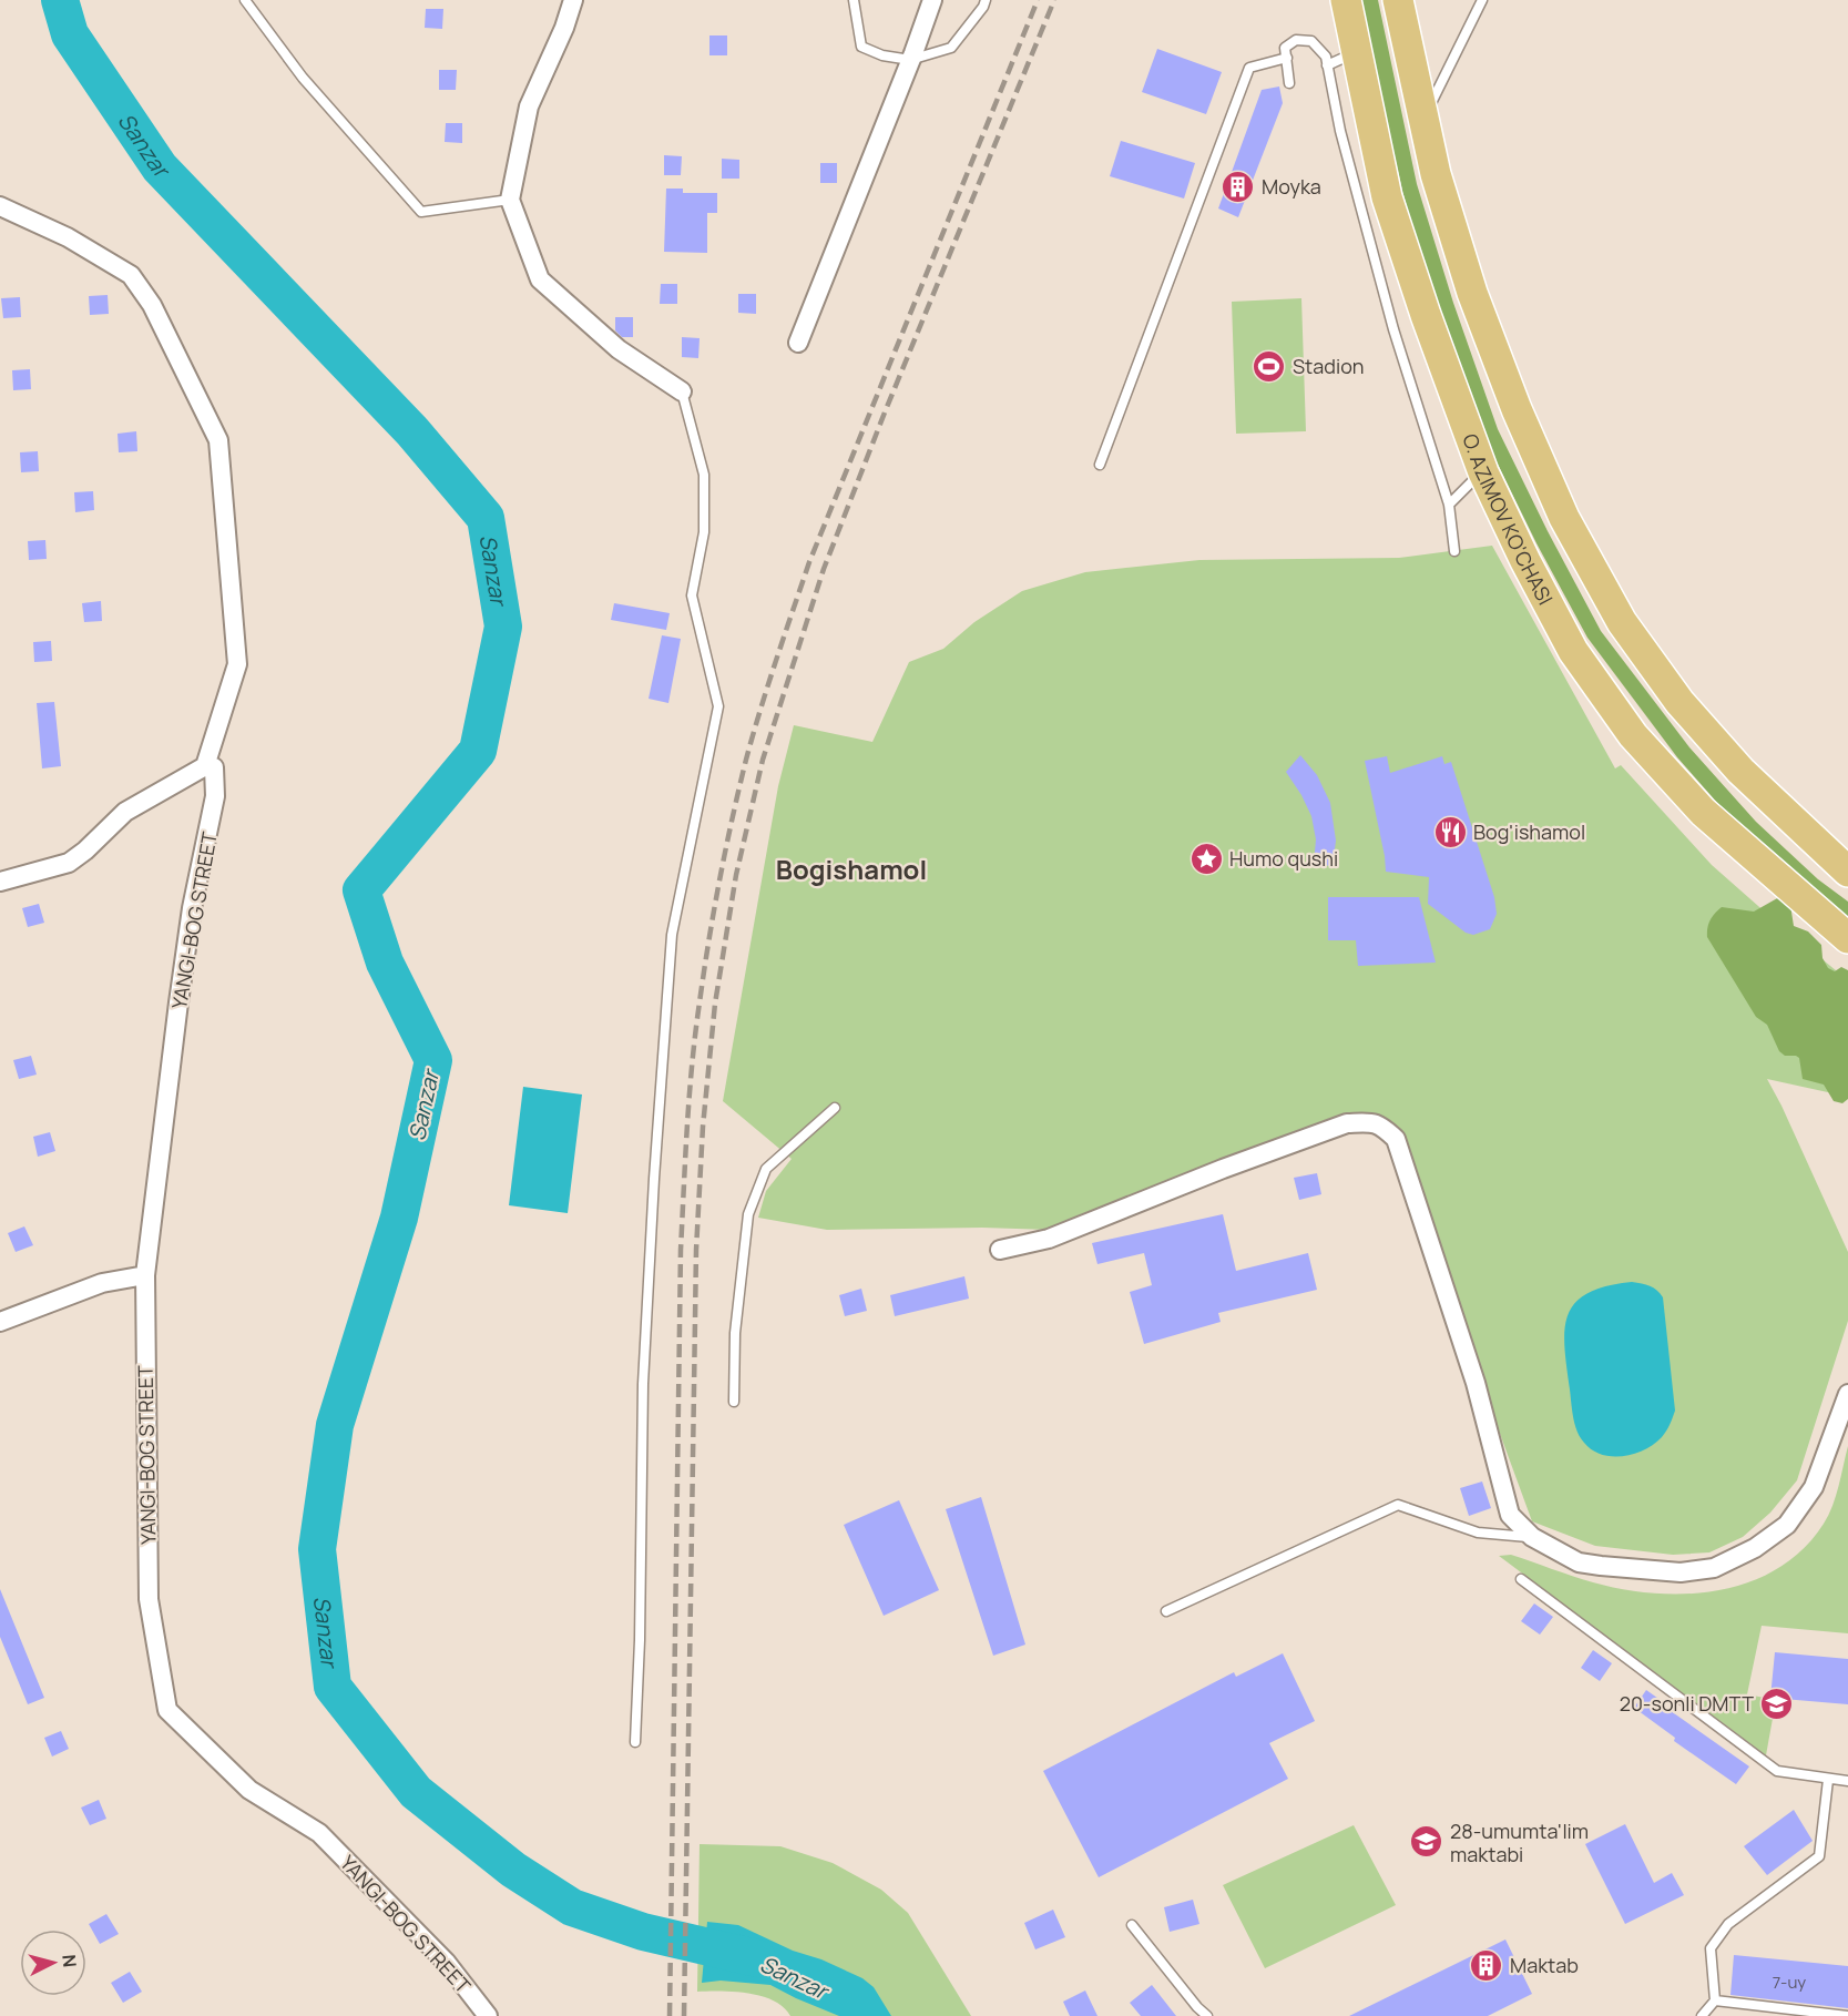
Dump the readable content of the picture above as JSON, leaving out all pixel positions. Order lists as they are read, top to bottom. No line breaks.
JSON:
{"streets":{"main road":["O. AZIMOV KO'CHASI"],"street":["YANGI-BOG STREET"]},"districts":["Bogishamol"],"water":["Sanzar"],"places":{"building":["Moyka","Maktab"],"sports":["Stadion"],"restaurant":["Bog'ishamol"],"place":["Humo qushi"],"school or university":["20-sonli DMTT","28-umumta'lim maktabi"]},"house_numbers":["7-uy"],"north":"right"}
